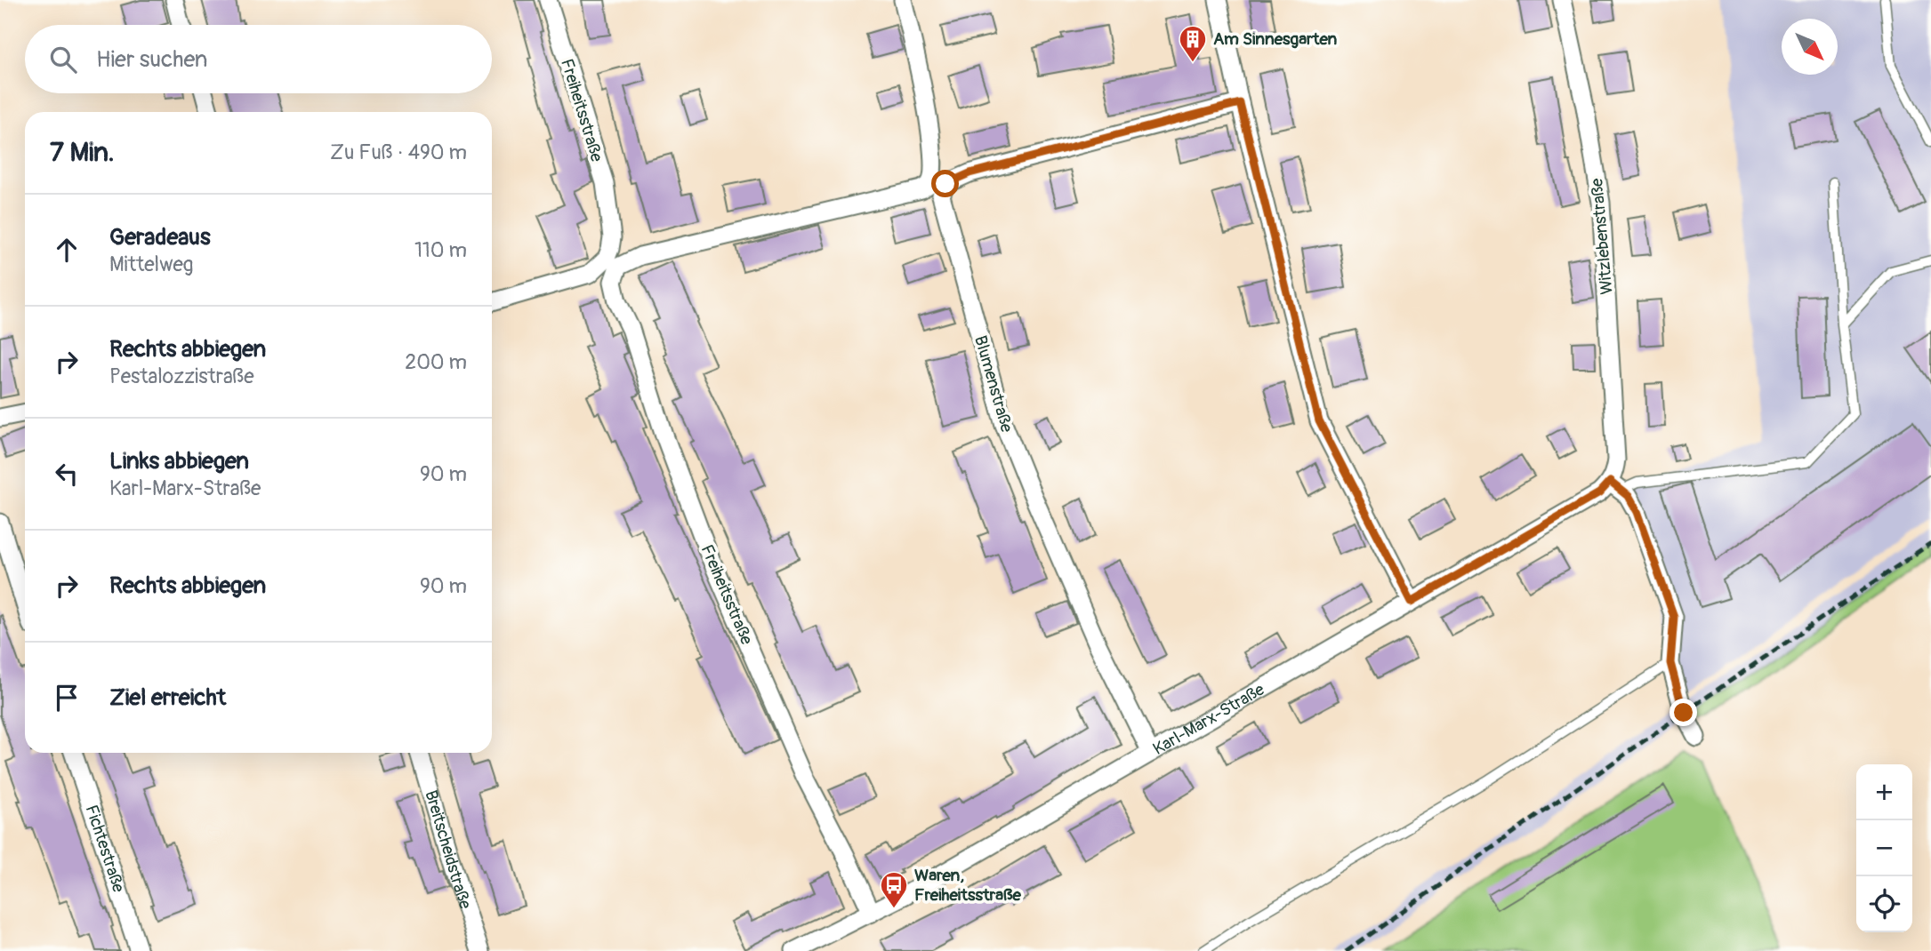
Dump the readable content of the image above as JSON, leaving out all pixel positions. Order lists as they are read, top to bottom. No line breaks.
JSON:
{"streets":{"street":["Freiheitsstraße","Witzlebenstraße","Blumenstraße","Karl-Marx-Straße","Fichtestraße","Breitscheidstraße"]},"crossings":[["Freiheitsstraße","Karl-Marx-Straße"],["Witzlebenstraße","Karl-Marx-Straße"],["Blumenstraße","Karl-Marx-Straße"]],"places":{"building":["Am Sinnesgarten"],"bus stop":["Waren, Freiheitsstraße"]},"north":"bottom right","page":{"search":"Hier suchen","heading":["7 Min.","Zu Fuß · 490 m"],"list":[["Geradeaus","Mittelweg","110 m"],["Rechts abbiegen","Pestalozzistraße","200 m"],["Links abbiegen","Karl-Marx-Straße","90 m"],["Rechts abbiegen","90 m"],"Ziel erreicht"],"map_buttons":["+","−"]}}
